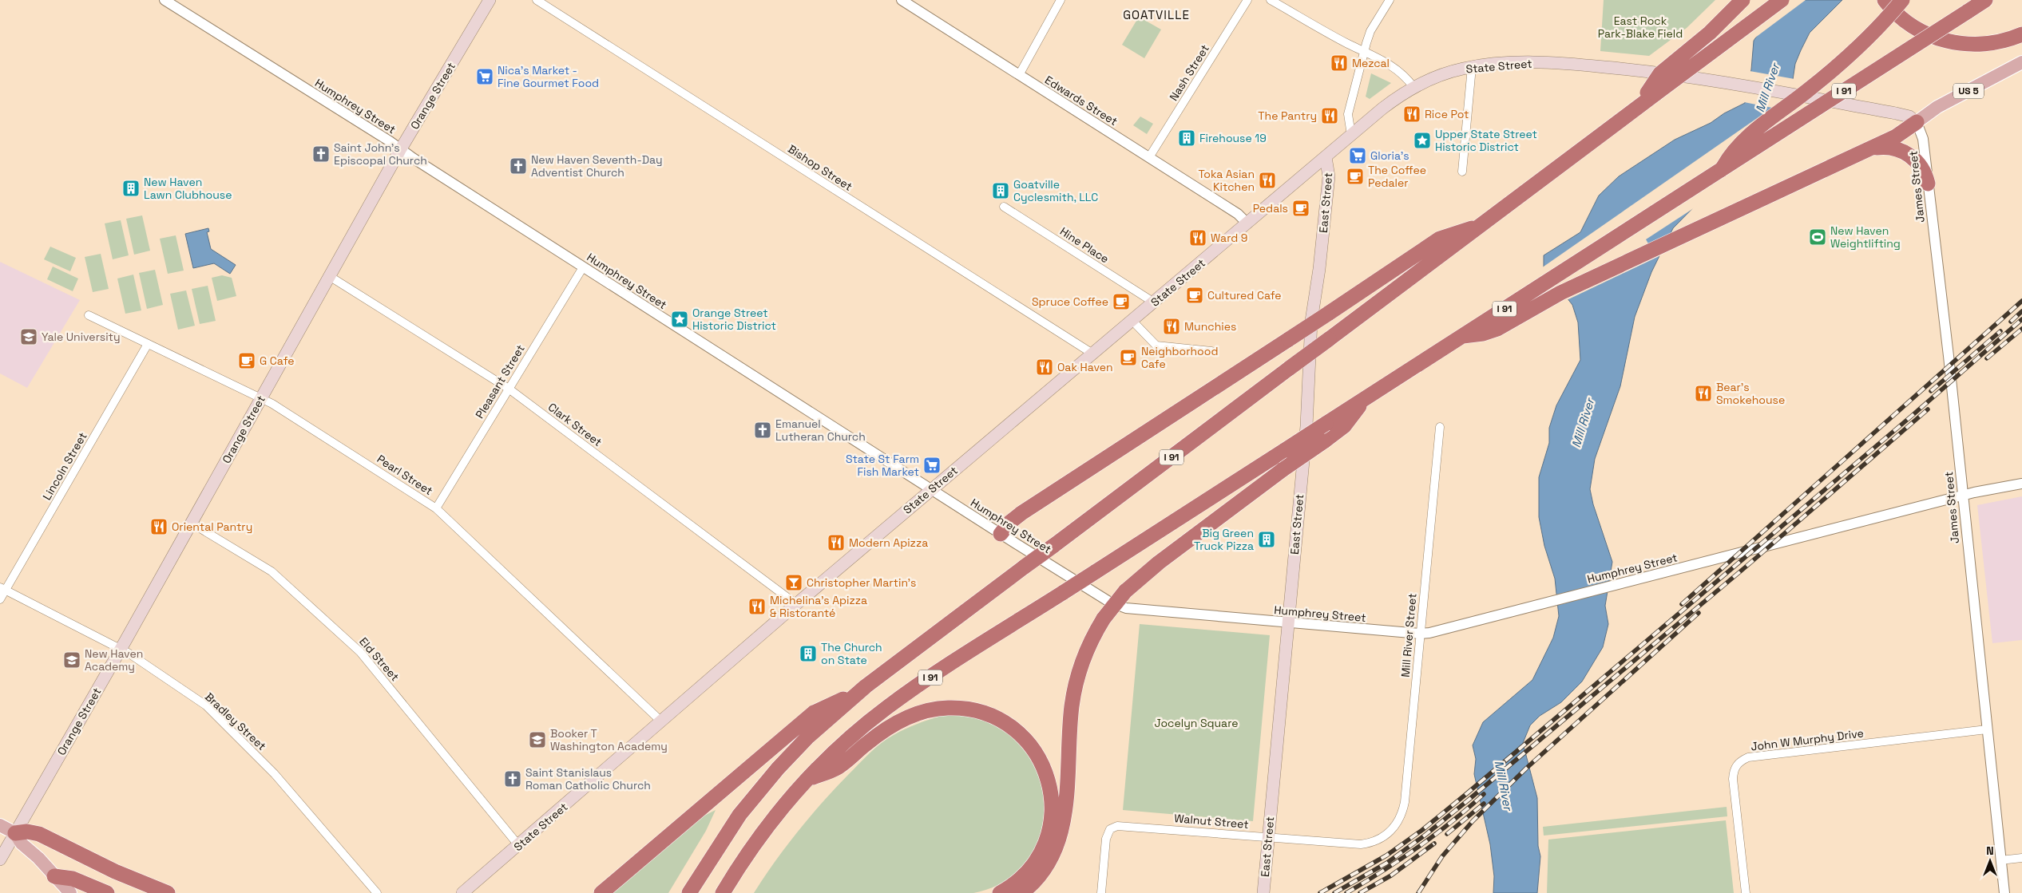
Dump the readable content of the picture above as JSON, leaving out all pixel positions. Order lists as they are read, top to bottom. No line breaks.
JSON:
{"streets":{"highway":["I 91"],"main road":["State Street","US 5","Orange Street","East Street"],"street":["Nash Street","Edwards Street","Humphrey Street","Bishop Street","James Street","Hine Place","Pleasant Street","Clark Street","Lincoln Street","Pearl Street","Mill River Street","Eld Street","Bradley Street","John W Murphy Drive","Walnut Street"]},"crossings":[["State Street","US 5"],["State Street","Edwards Street"],["State Street","Humphrey Street"],["State Street","Bishop Street"],["State Street","James Street"],["State Street","East Street"],["State Street","Hine Place"],["State Street","Clark Street"],["State Street","Pearl Street"],["State Street","Eld Street"],["Nash Street","Edwards Street"],["US 5","James Street"],["Orange Street","Humphrey Street"],["Orange Street","Clark Street"],["Orange Street","Pearl Street"],["Orange Street","Eld Street"],["Orange Street","Bradley Street"],["Humphrey Street","James Street"],["Humphrey Street","East Street"],["Humphrey Street","Pleasant Street"],["Humphrey Street","Mill River Street"],["James Street","John W Murphy Drive"],["East Street","Walnut Street"],["Pleasant Street","Clark Street"],["Pleasant Street","Pearl Street"],["Lincoln Street","Pearl Street"],["Lincoln Street","Bradley Street"],["Mill River Street","Walnut Street"]],"districts":["GOATVILLE"],"water":["Mill River"],"parks":["East Rock Park-Blake Field","Jocelyn Square"],"places":{"restaurant":["Mezcal","Rice Pot","The Pantry","Toka Asian Kitchen","Ward 9","Munchies","Oak Haven","Bear’s Smokehouse","Oriental Pantry","Modern Apizza","Michelina’s Apizza & Ristoranté"],"supermarket":["Nica's Market - Fine Gourmet Food","Gloria's","State St Farm Fish Market"],"building":["Firehouse 19","New Haven Lawn Clubhouse","Goatville Cyclesmith, LLC","Big Green Truck Pizza","The Church on State"],"place":["Upper State Street Historic District","Orange Street Historic District"],"church":["Saint John's Episcopal Church","New Haven Seventh-Day Adventist Church","Emanuel Lutheran Church","Saint Stanislaus Roman Catholic Church"],"cafe":["The Coffee Pedaler","Pedals","Cultured Cafe","Spruce Coffee","Neighborhood Cafe","G Cafe"],"sports":["New Haven Weightlifting"],"school or university":["Yale University","New Haven Academy","Booker T Washington Academy"],"bar":["Christopher Martin's"]},"north":"top"}
